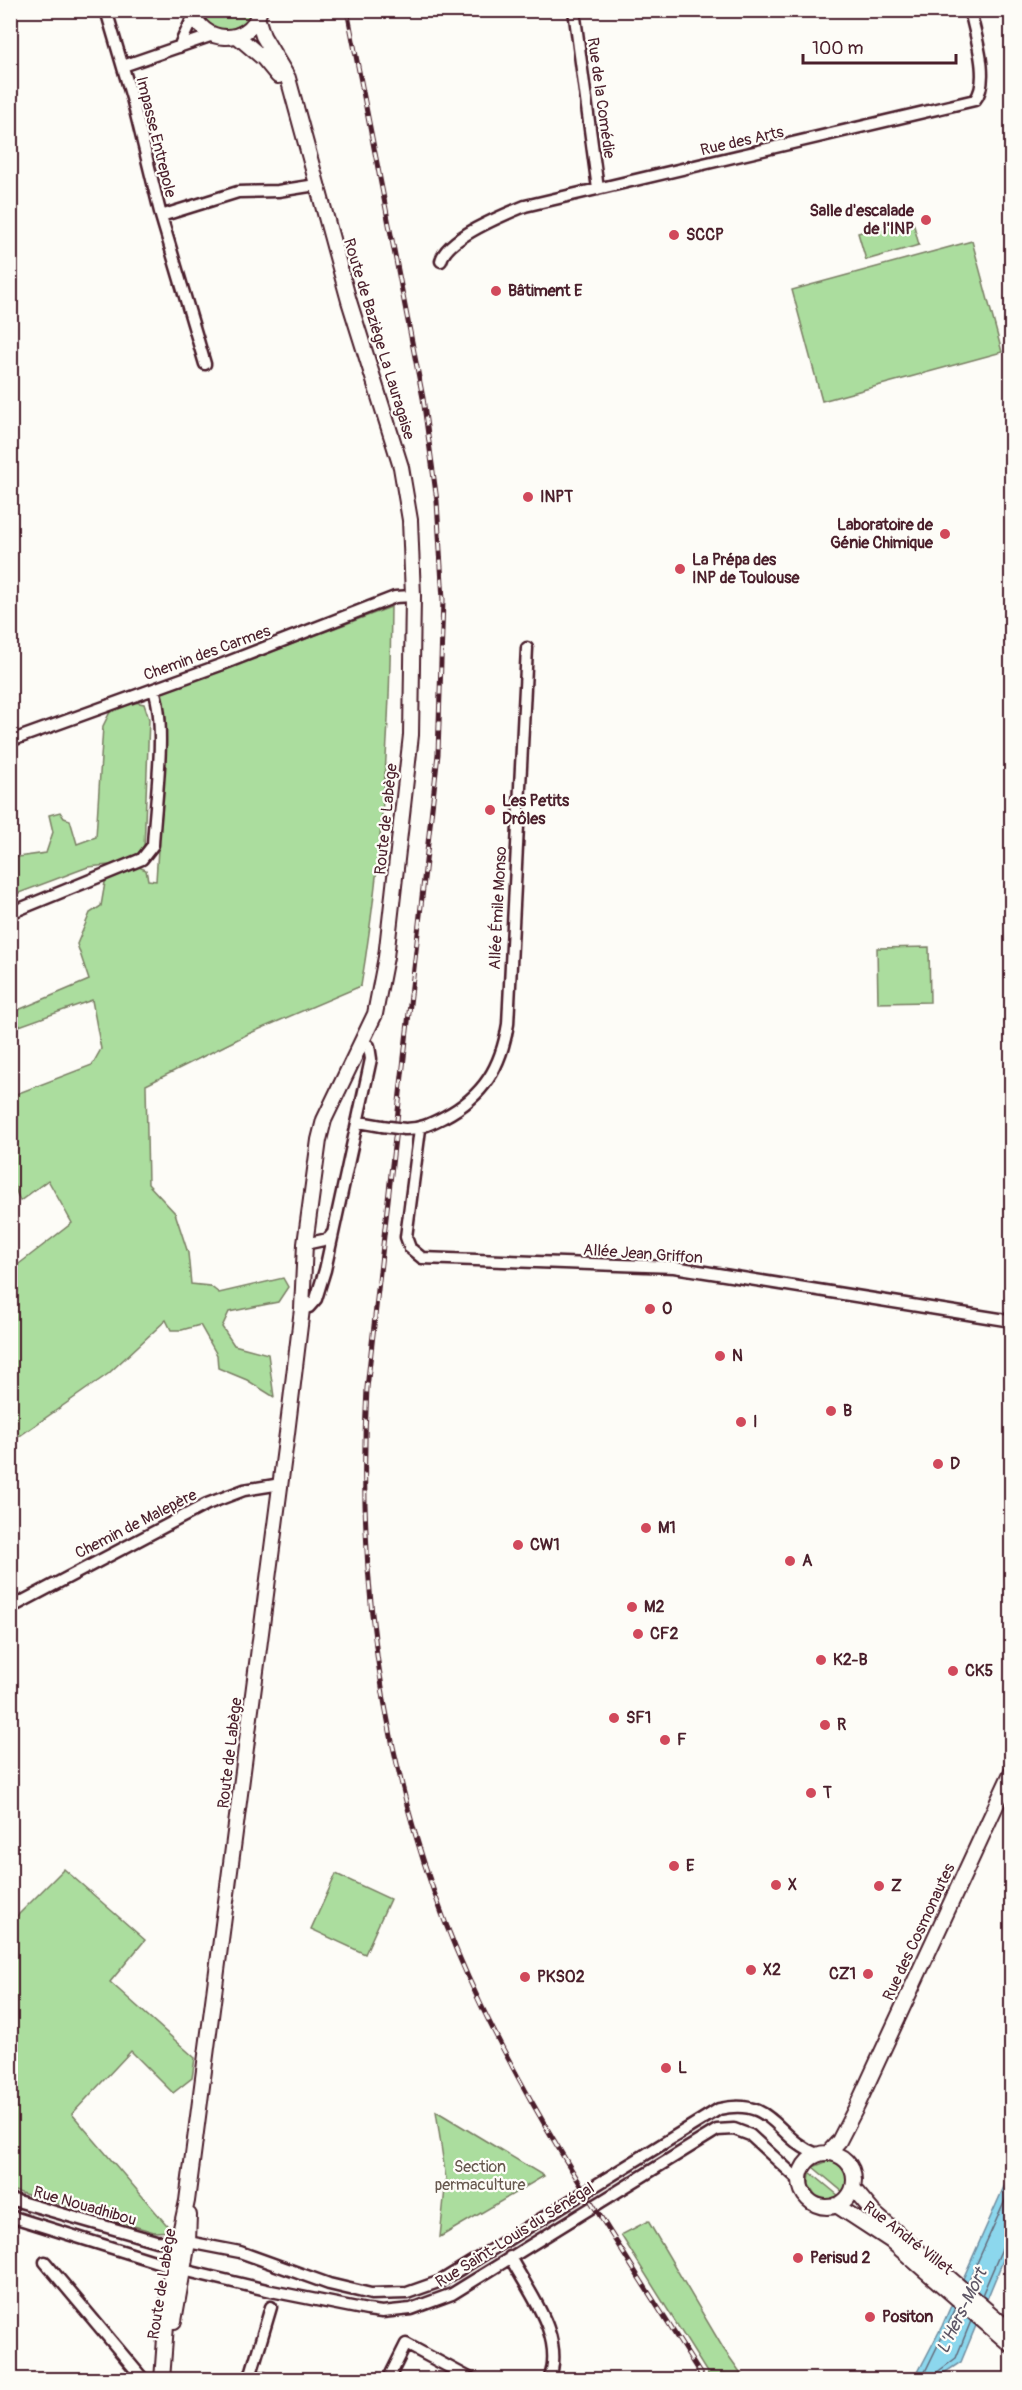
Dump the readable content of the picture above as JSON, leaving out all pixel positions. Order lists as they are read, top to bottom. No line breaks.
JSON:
{"streets":{"main road":["Route de Baziège La Lauragaise","Route de Labège","Rue des Cosmonautes","Rue André Villet"],"street":["Rue de la Comédie","Impasse Entrepole","Rue des Arts","Chemin des Carmes","Allée Émile Monso","Allée Jean Griffon","Chemin de Malepère","Rue Nouadhibou","Rue Saint-Louis du Sénégal"]},"crossings":[["Rue de la Comédie","Rue des Arts"],["Impasse Entrepole","Route de Baziège La Lauragaise"],["Route de Baziège La Lauragaise","Chemin des Carmes"],["Route de Baziège La Lauragaise","Route de Labège"],["Chemin des Carmes","Route de Labège"],["Route de Labège","Chemin de Malepère"],["Route de Labège","Rue Nouadhibou"],["Route de Labège","Rue Saint-Louis du Sénégal"],["Allée Émile Monso","Allée Jean Griffon"],["Rue des Cosmonautes","Rue Saint-Louis du Sénégal"],["Rue des Cosmonautes","Rue André Villet"],["Rue Nouadhibou","Rue Saint-Louis du Sénégal"],["Rue Saint-Louis du Sénégal","Rue André Villet"]],"water":["L'Hers-Mort"],"parks":["Section permaculture"],"places":["Salle d'escalade de l'INP","SCCP","Bâtiment E","INPT","Laboratoire de Génie Chimique","La Prépa des INP de Toulouse","Les Petits Drôles","O","N","B","I","D","M1","CW1","A","M2","CF2","K2-B","CK5","SF1","R","F","T","E","X","Z","X2","CZ1","PKS02","L","Perisud 2","Positon"],"scale_bar":"100 m"}
